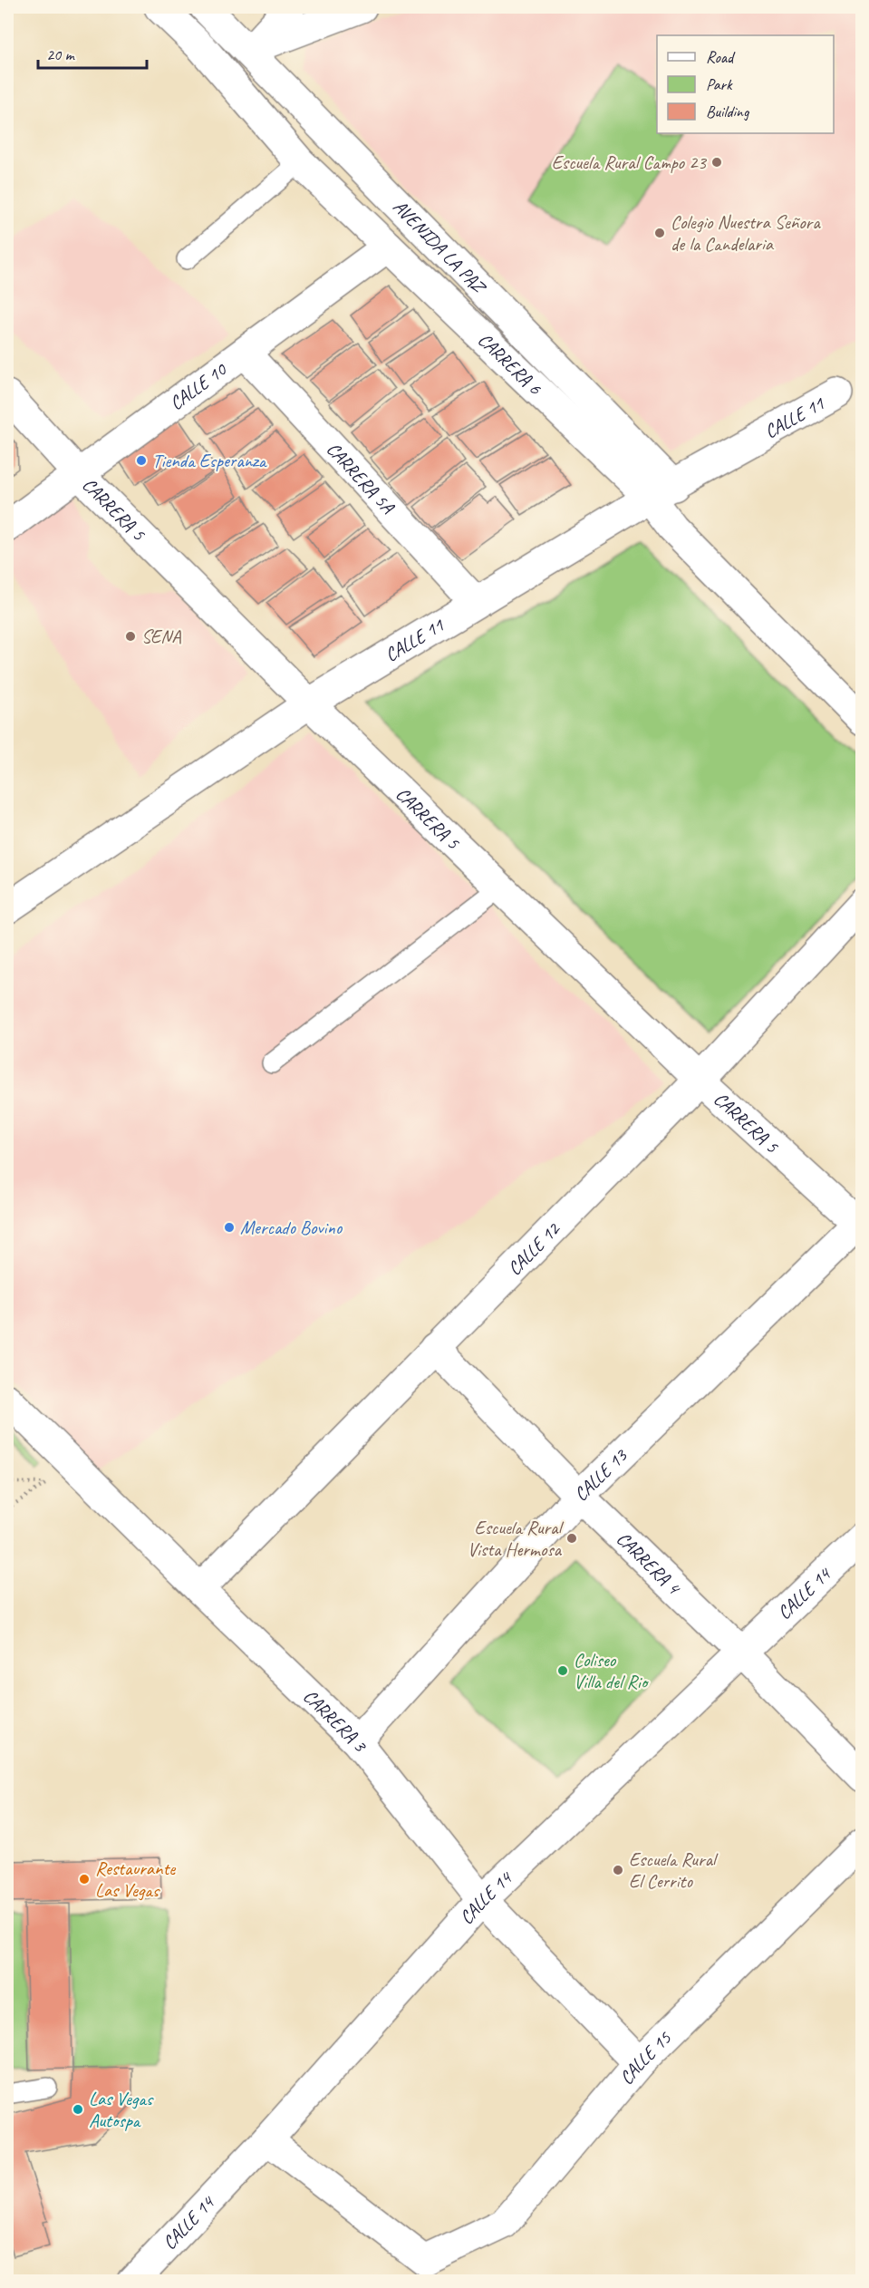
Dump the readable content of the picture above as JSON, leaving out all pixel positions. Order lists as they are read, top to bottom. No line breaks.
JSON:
{"streets":{"street":["AVENIDA LA PAZ","CARRERA 6","CALLE 10","CALLE 11","CARRERA 5A","CARRERA 5","CALLE 12","CALLE 13","CARRERA 4","CALLE 14","CARRERA 3","CALLE 15"]},"crossings":[["AVENIDA LA PAZ","CARRERA 6"],["AVENIDA LA PAZ","CALLE 11"],["CARRERA 6","CALLE 10"],["CARRERA 6","CALLE 11"],["CALLE 10","CARRERA 5A"],["CALLE 10","CARRERA 5"],["CALLE 11","CARRERA 5A"],["CALLE 11","CARRERA 5"],["CARRERA 5","CALLE 12"],["CARRERA 5","CALLE 13"],["CALLE 12","CARRERA 4"],["CALLE 12","CARRERA 3"],["CALLE 13","CARRERA 4"],["CALLE 13","CARRERA 3"],["CARRERA 4","CALLE 14"],["CALLE 14","CARRERA 3"],["CALLE 14","CALLE 15"],["CARRERA 3","CALLE 15"]],"places":["Escuela Rural Campo 23","Colegio Nuestra Señora de la Candelaria","Tienda Esperanza","SENA","Mercado Bovino","Escuela Rural Vista Hermosa","Coliseo Villa del Rio","Escuela Rural El Cerrito","Restaurante Las Vegas","Las Vegas Autospa"],"legend":["Road","Park","Building"],"scale_bar":"20 m"}
